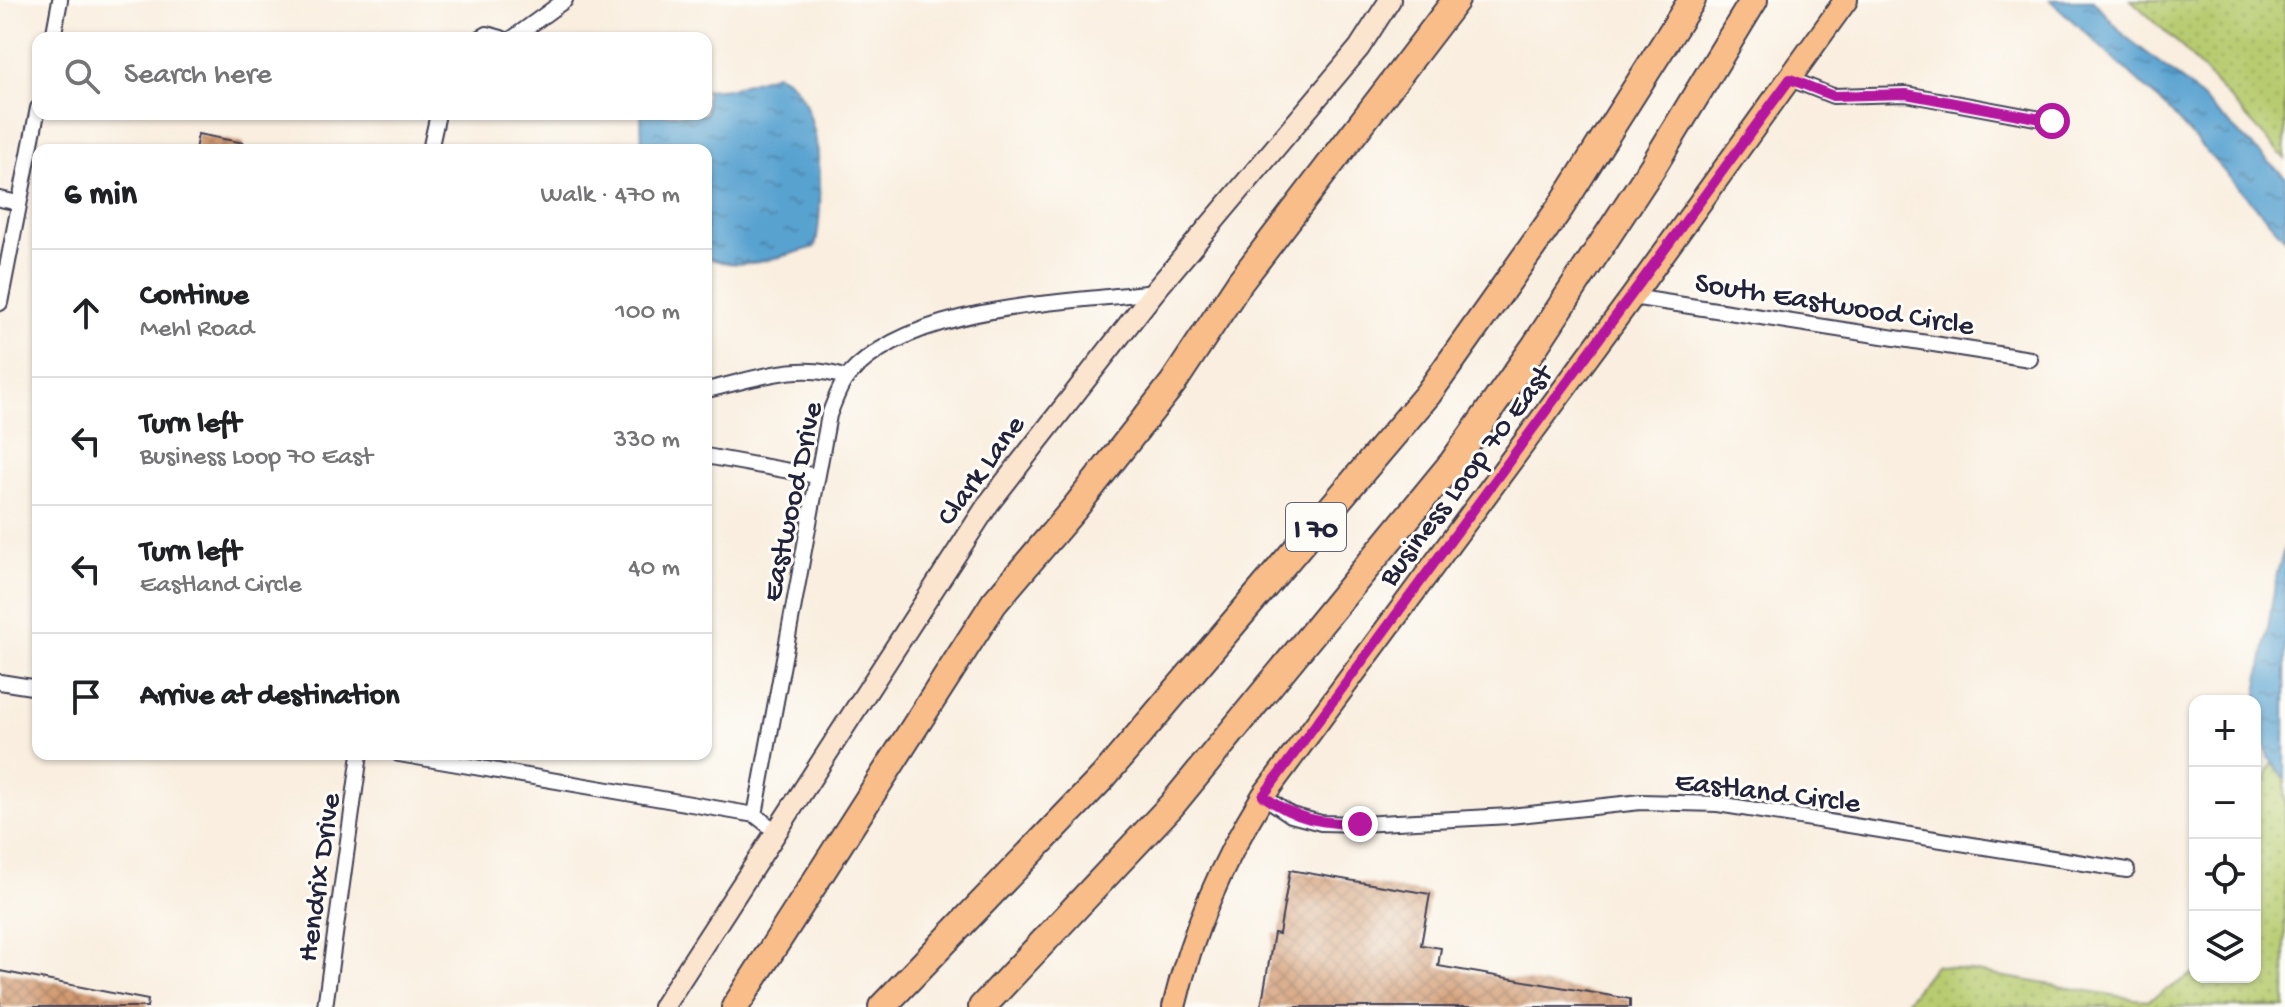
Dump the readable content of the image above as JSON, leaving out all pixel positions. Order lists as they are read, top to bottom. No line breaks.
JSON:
{"streets":{"highway":["I 70"],"main road":["Business Loop 70 East"],"street":["South Eastwood Circle","Clark Lane","Eastwood Drive","Eastland Circle","Hendrix Drive"]},"crossings":[["South Eastwood Circle","Business Loop 70 East"],["Clark Lane","Eastwood Drive"],["Business Loop 70 East","Eastland Circle"]],"page":{"search":"Search here","heading":["6 min","Walk · 470 m"],"list":[["Continue","Mehl Road","100 m"],["Turn left","Business Loop 70 East","330 m"],["Turn left","Eastland Circle","40 m"],"Arrive at destination"],"map_buttons":["+","−"]}}
